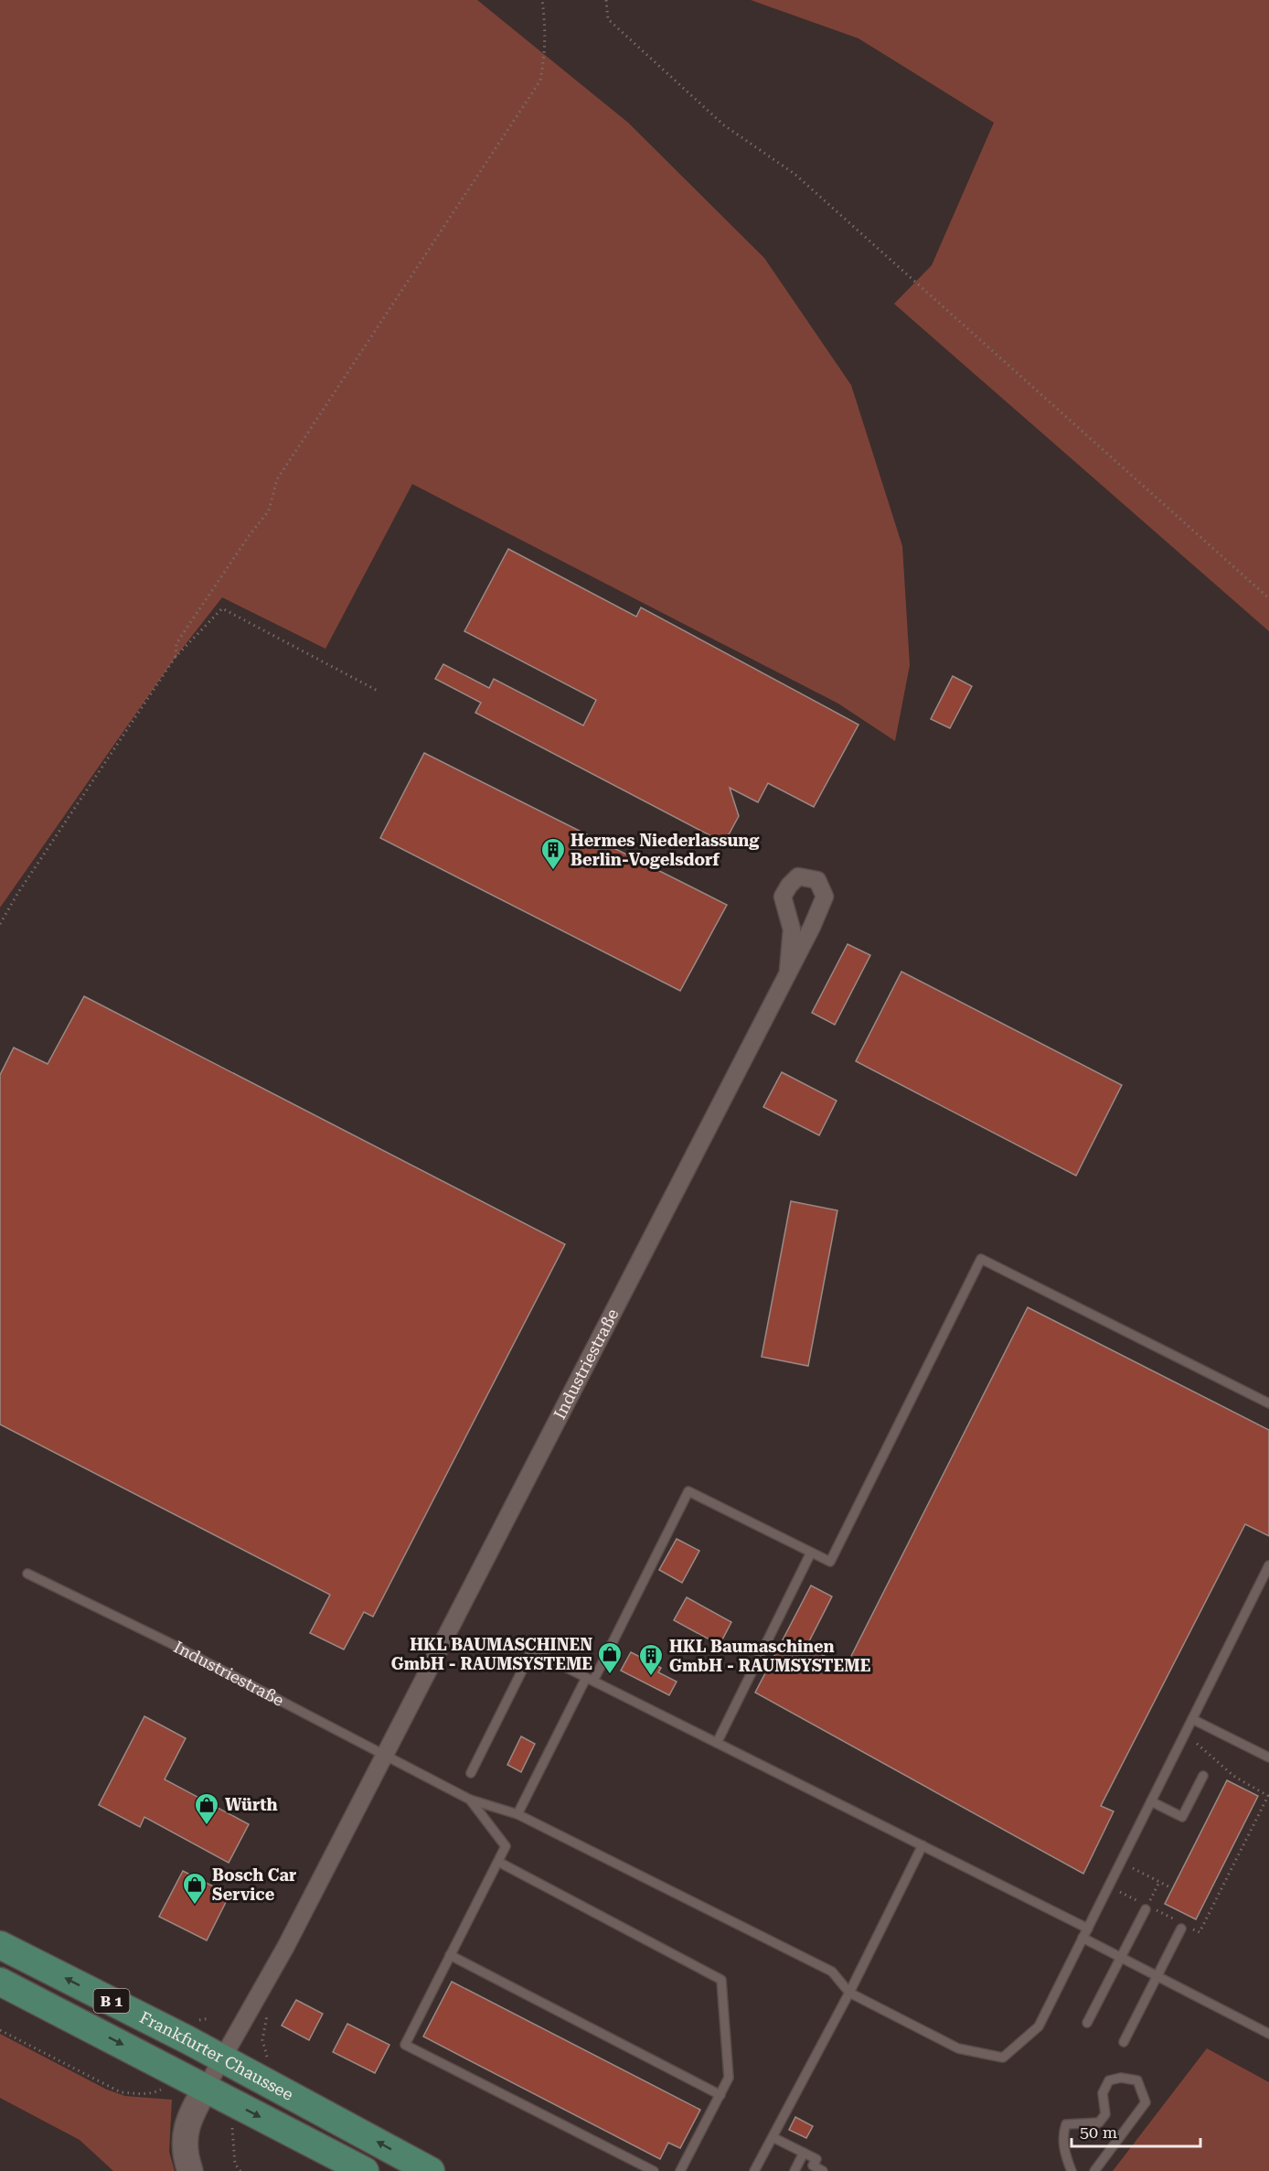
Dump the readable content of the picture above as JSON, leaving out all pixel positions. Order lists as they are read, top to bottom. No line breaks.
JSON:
{"streets":{"main road":["B 1","Frankfurter Chaussee"],"street":["Industriestraße"]},"crossings":[["Industriestraße","Frankfurter Chaussee"]],"places":{"building":["Hermes Niederlassung Berlin-Vogelsdorf","HKL Baumaschinen GmbH - RAUMSYSTEME"],"shop":["HKL BAUMASCHINEN GmbH - RAUMSYSTEME","Würth","Bosch Car Service"]},"scale_bar":"50 m"}
